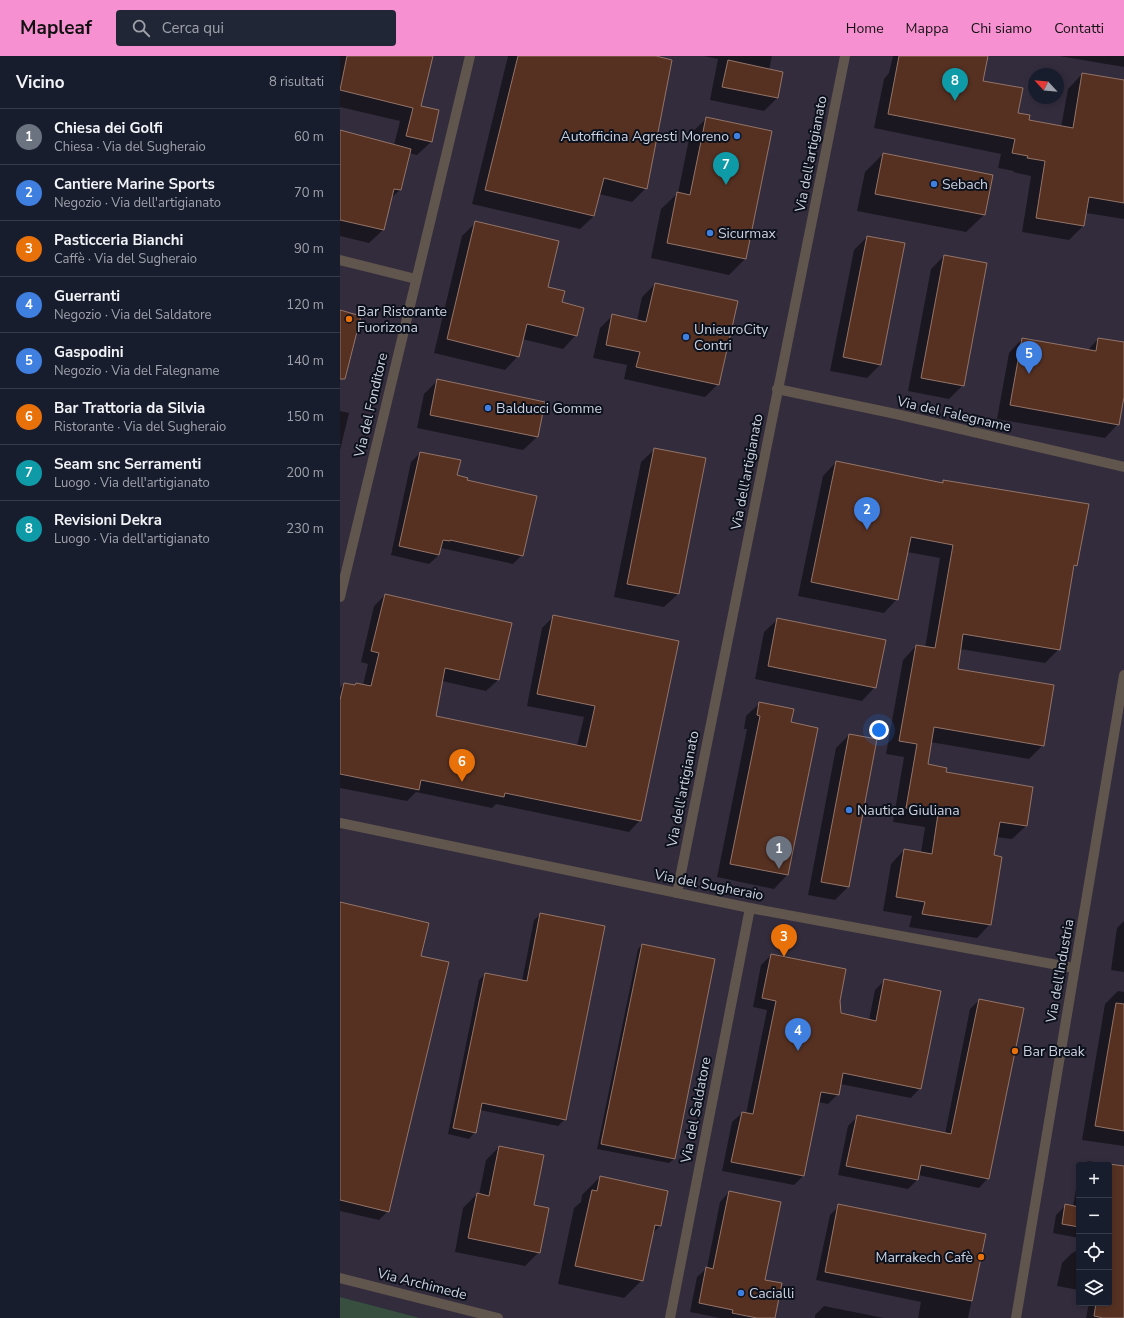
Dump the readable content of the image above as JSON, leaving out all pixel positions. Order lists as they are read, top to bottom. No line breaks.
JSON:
{"streets":{"street":["Via dell'artigianato","Via del Fonditore","Via del Falegname","Via del Sugheraio","Via dell'Industria","Via del Saldatore","Via Archimede"]},"crossings":[["Via dell'artigianato","Via del Falegname"],["Via dell'artigianato","Via del Sugheraio"],["Via del Sugheraio","Via dell'Industria"],["Via del Sugheraio","Via del Saldatore"]],"places":["Autofficina Agresti Moreno","Sebach","Sicurmax","Bar Ristorante Fuorizona","UnieuroCity Contri","Balducci Gomme","Nautica Giuliana","Bar Break","Marrakech Cafè","Cacialli"],"north":"top left","page":{"header":"Mapleaf","search":"Cerca qui","nav":["Home","Mappa","Chi siamo","Contatti"],"heading":["Vicino","8 risultati"],"pins":["8","7","5","2","6","1","3","4"],"list":[{"mark":"1","name":"Chiesa dei Golfi","note":"Chiesa · Via del Sugheraio","value":"60 m"},{"mark":"2","name":"Cantiere Marine Sports","note":"Negozio · Via dell'artigianato","value":"70 m"},{"mark":"3","name":"Pasticceria Bianchi","note":"Caffè · Via del Sugheraio","value":"90 m"},{"mark":"4","name":"Guerranti","note":"Negozio · Via del Saldatore","value":"120 m"},{"mark":"5","name":"Gaspodini","note":"Negozio · Via del Falegname","value":"140 m"},{"mark":"6","name":"Bar Trattoria da Silvia","note":"Ristorante · Via del Sugheraio","value":"150 m"},{"mark":"7","name":"Seam snc Serramenti","note":"Luogo · Via dell'artigianato","value":"200 m"},{"mark":"8","name":"Revisioni Dekra","note":"Luogo · Via dell'artigianato","value":"230 m"}],"map_buttons":["+","−"]}}
